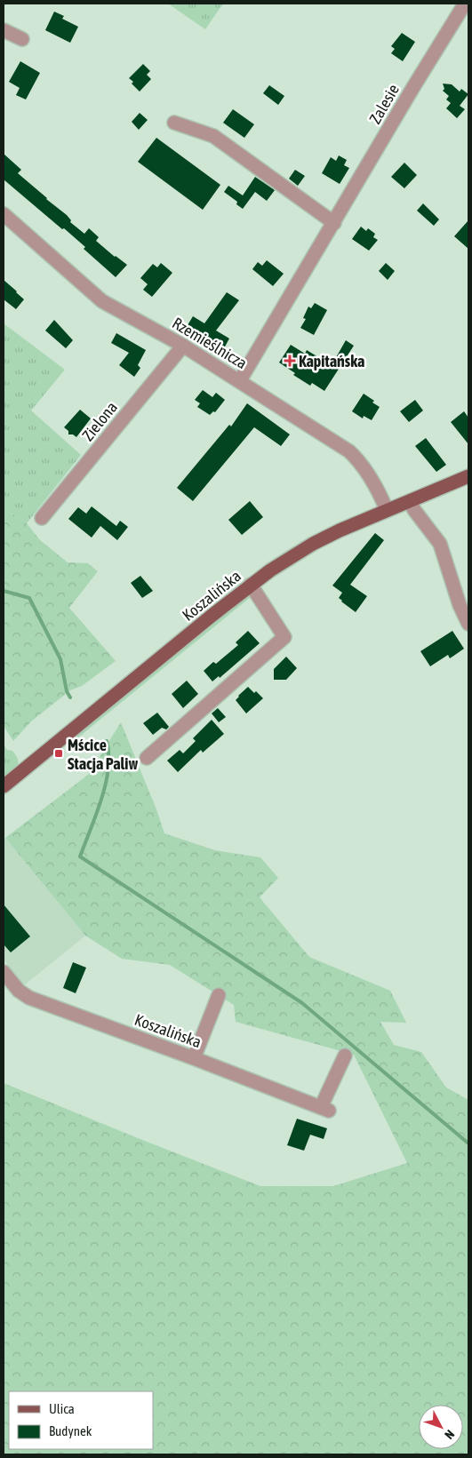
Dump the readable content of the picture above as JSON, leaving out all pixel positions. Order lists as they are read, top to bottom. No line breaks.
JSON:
{"streets":{"main road":["Koszalińska"],"street":["Zalesie","Rzemieślnicza","Zielona"]},"crossings":[["Zalesie","Rzemieślnicza"],["Rzemieślnicza","Zielona"],["Rzemieślnicza","Koszalińska"]],"places":{"health":["Kapitańska"],"transit":["Mścice Stacja Paliw"]},"legend":["Ulica","Budynek"],"north":"bottom right"}
